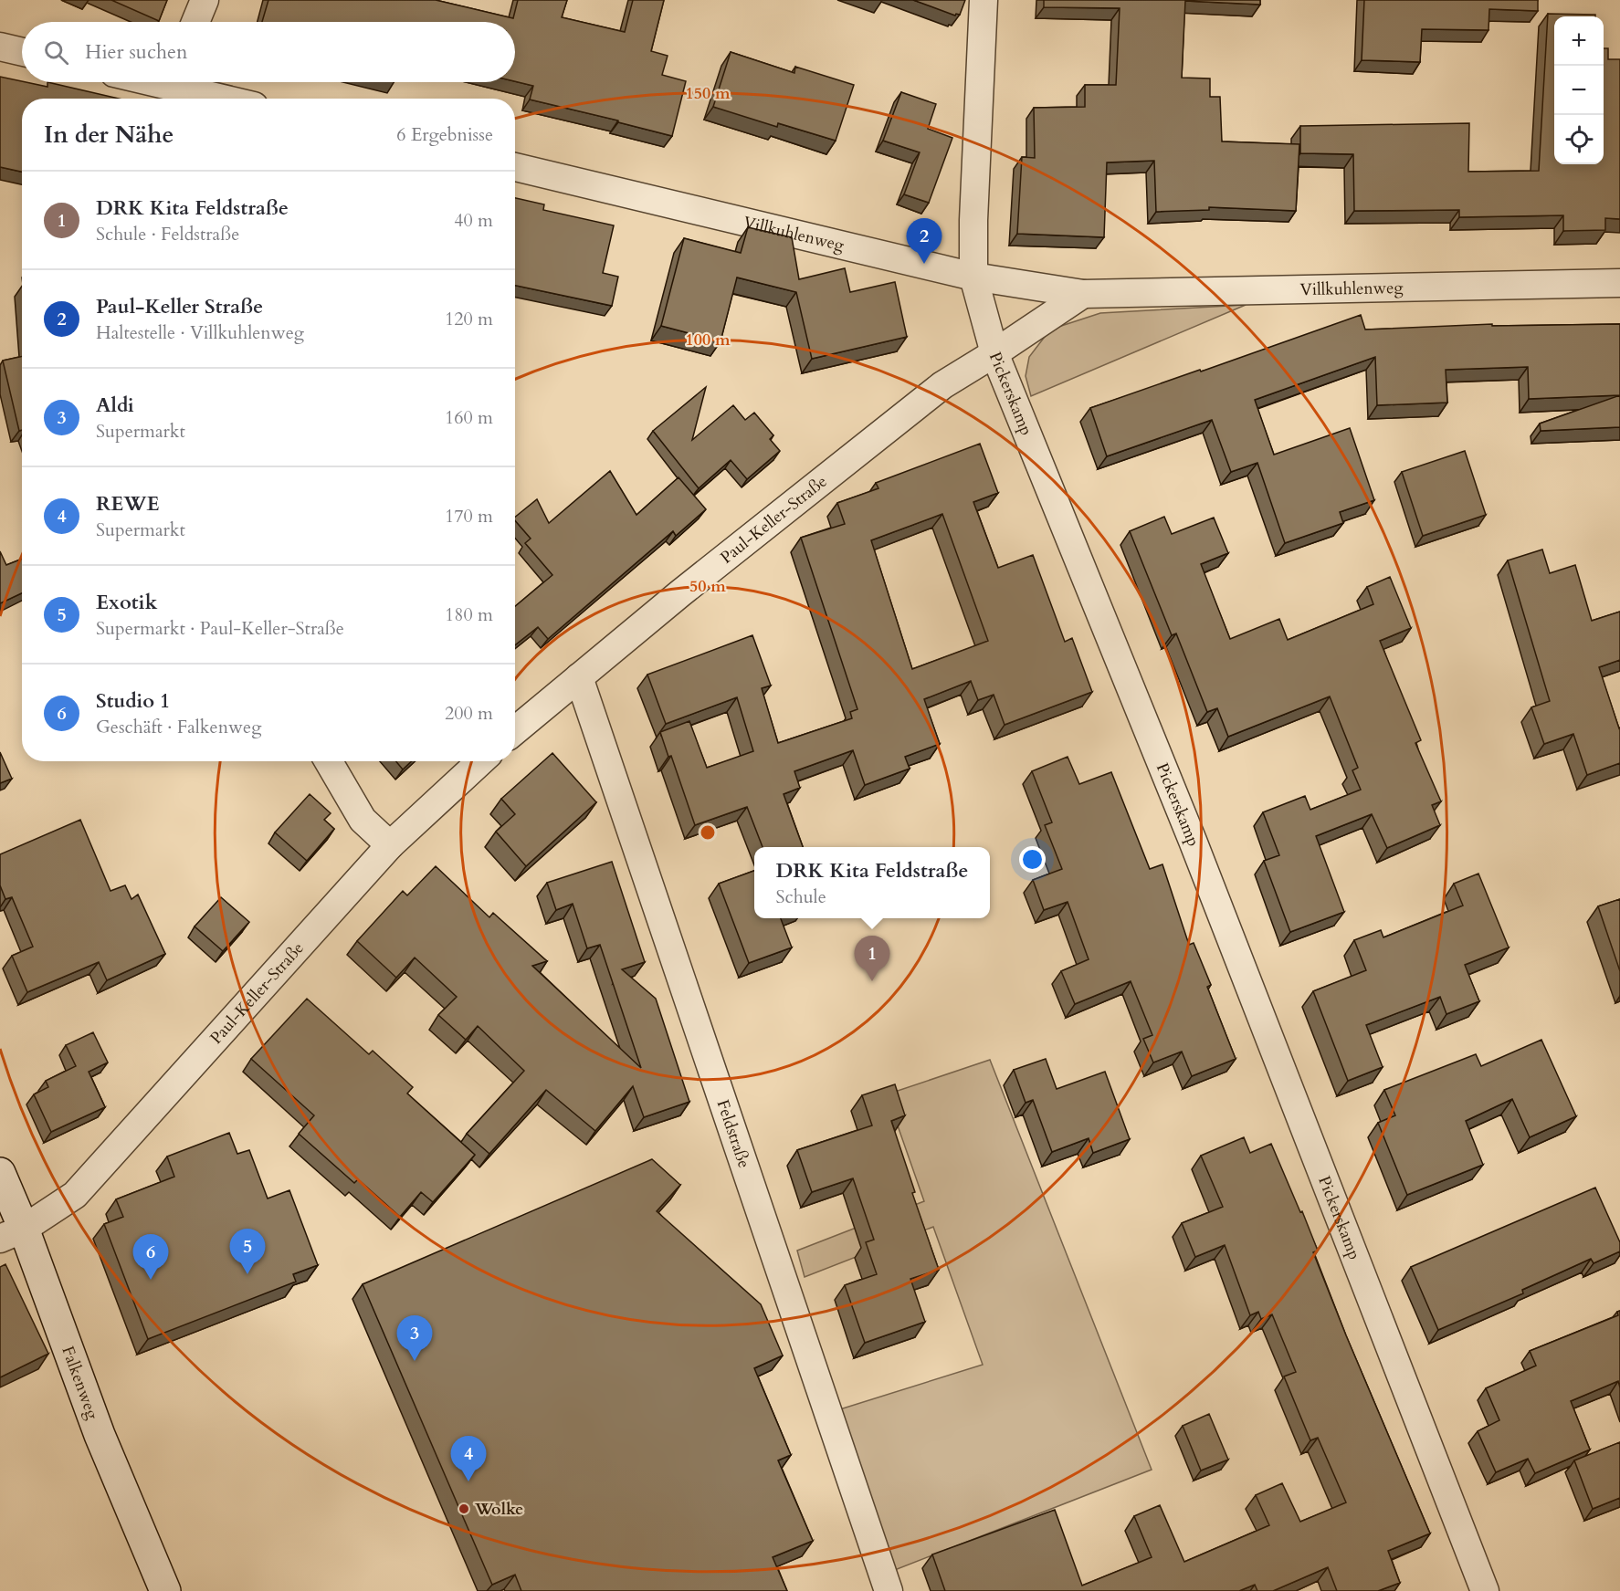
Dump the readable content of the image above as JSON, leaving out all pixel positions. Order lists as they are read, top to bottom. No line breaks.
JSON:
{"streets":{"main road":["Falkenweg"],"street":["Villkuhlenweg","Pickerskamp","Paul-Keller-Straße","Feldstraße"]},"crossings":[["Villkuhlenweg","Pickerskamp"],["Pickerskamp","Paul-Keller-Straße"],["Paul-Keller-Straße","Feldstraße"],["Paul-Keller-Straße","Falkenweg"]],"places":["Wolke"],"page":{"map_buttons":["+","−"],"search":"Hier suchen","heading":["In der Nähe","6 Ergebnisse"],"list":[{"mark":"1","name":"DRK Kita Feldstraße","note":"Schule · Feldstraße","value":"40 m"},{"mark":"2","name":"Paul-Keller Straße","note":"Haltestelle · Villkuhlenweg","value":"120 m"},{"mark":"3","name":"Aldi","note":"Supermarkt","value":"160 m"},{"mark":"4","name":"REWE","note":"Supermarkt","value":"170 m"},{"mark":"5","name":"Exotik","note":"Supermarkt · Paul-Keller-Straße","value":"180 m"},{"mark":"6","name":"Studio 1","note":"Geschäft · Falkenweg","value":"200 m"}],"pins":["2","1","5","6","3","4"],"popup":["DRK Kita Feldstraße","Schule"]},"rings":["150 m","100 m","50 m"]}
